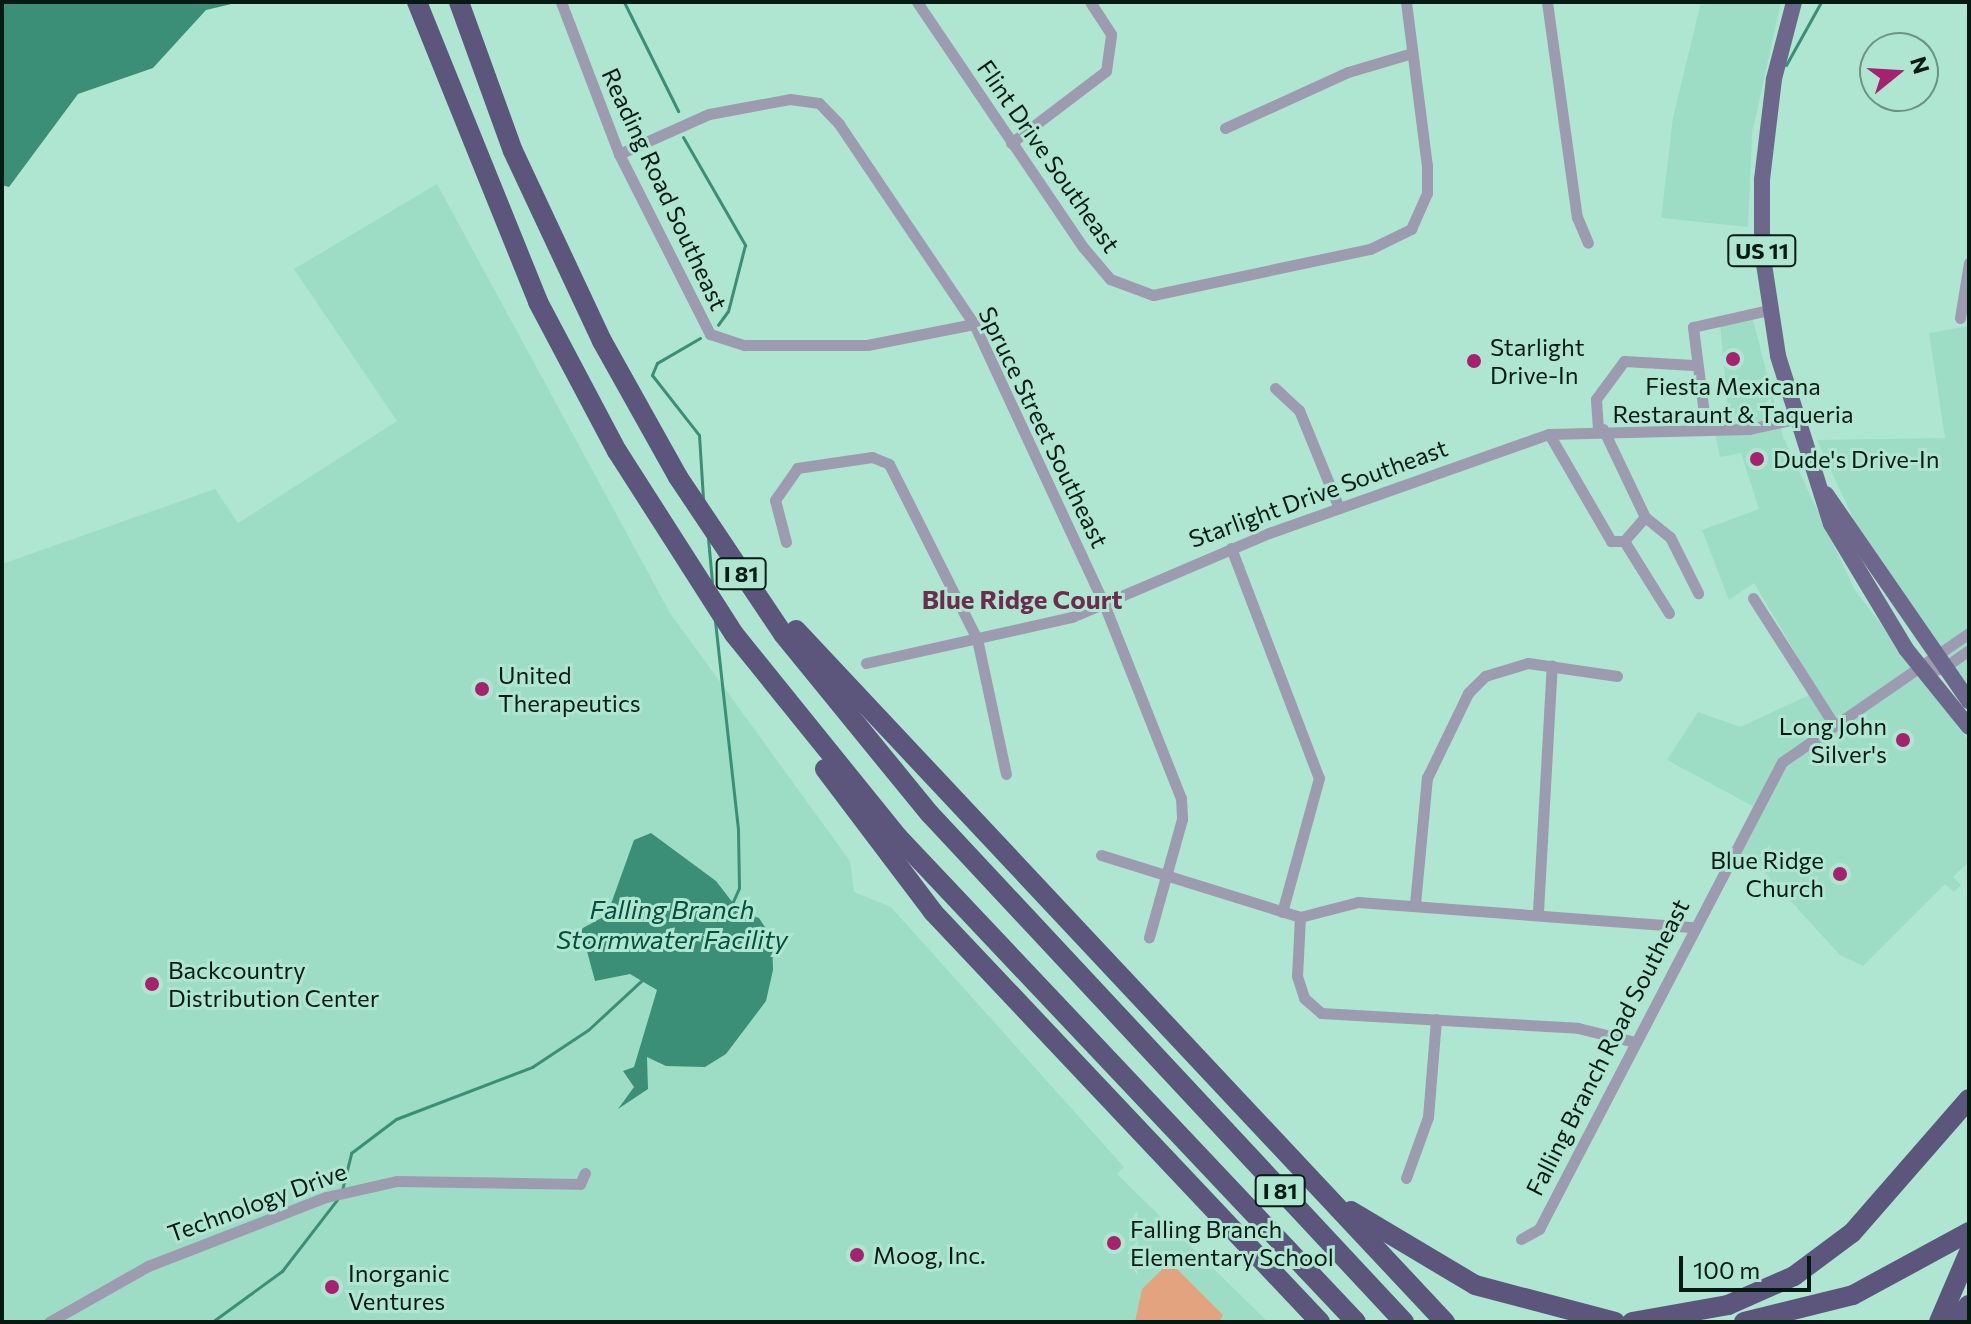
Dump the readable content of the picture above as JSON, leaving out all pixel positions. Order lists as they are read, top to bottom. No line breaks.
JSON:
{"streets":{"highway":["I 81"],"main road":["US 11"],"street":["Flint Drive Southeast","Reading Road Southeast","Spruce Street Southeast","Starlight Drive Southeast","Falling Branch Road Southeast","Technology Drive"]},"crossings":[["Reading Road Southeast","Spruce Street Southeast"],["US 11","Starlight Drive Southeast"],["US 11","Falling Branch Road Southeast"],["Spruce Street Southeast","Starlight Drive Southeast"]],"districts":["Blue Ridge Court"],"water":["Falling Branch Stormwater Facility"],"places":["Fiesta Mexicana Restaraunt & Taqueria","Starlight Drive-In","Dude's Drive-In","United Therapeutics","Long John Silver's","Blue Ridge Church","Backcountry Distribution Center","Falling Branch Elementary School","Moog, Inc.","Inorganic Ventures"],"scale_bar":"100 m","north":"right"}
